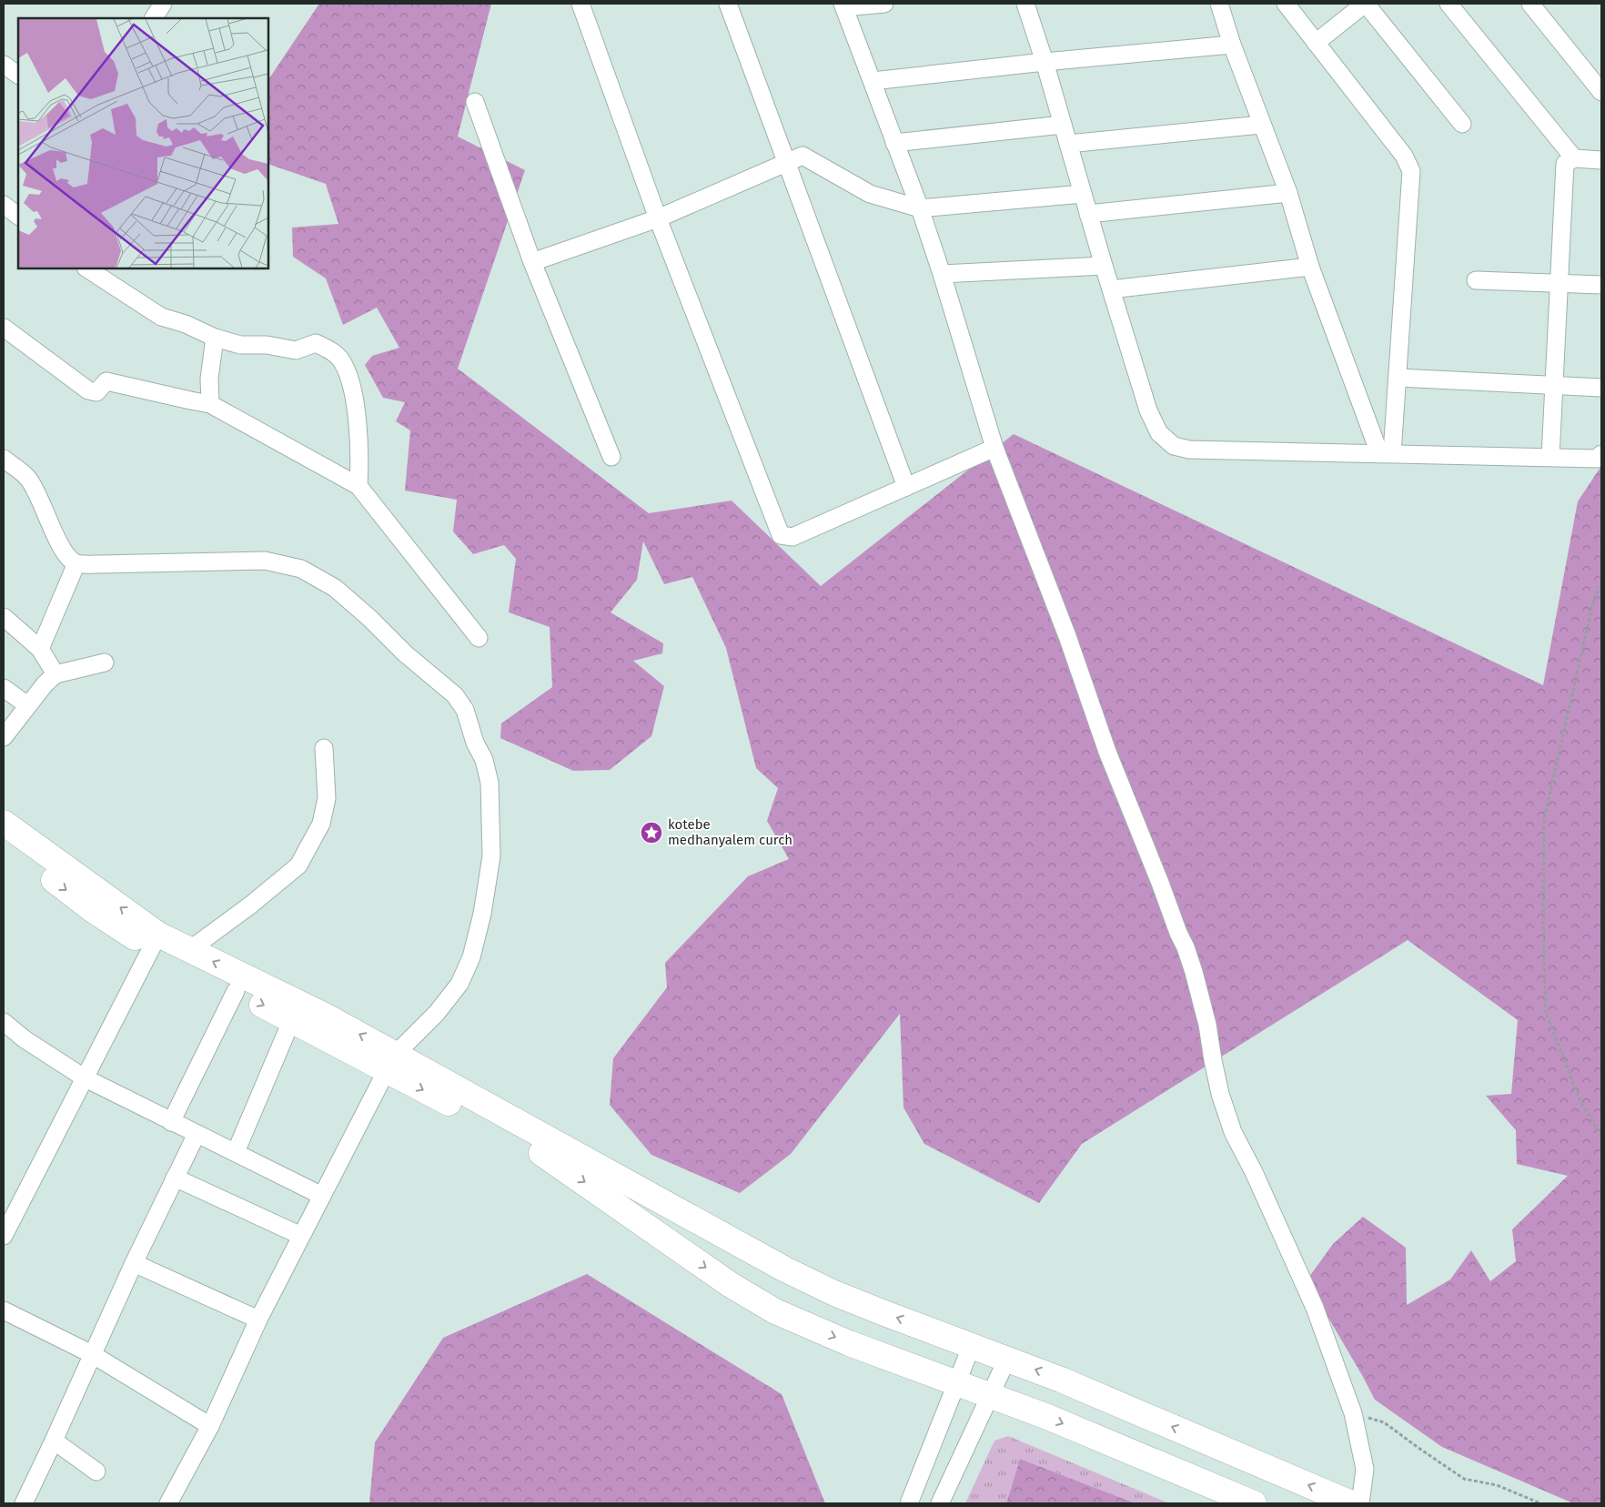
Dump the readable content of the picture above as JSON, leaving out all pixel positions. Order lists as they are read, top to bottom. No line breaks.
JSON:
{"places":{"place":["kotebe medhanyalem curch"]}}
